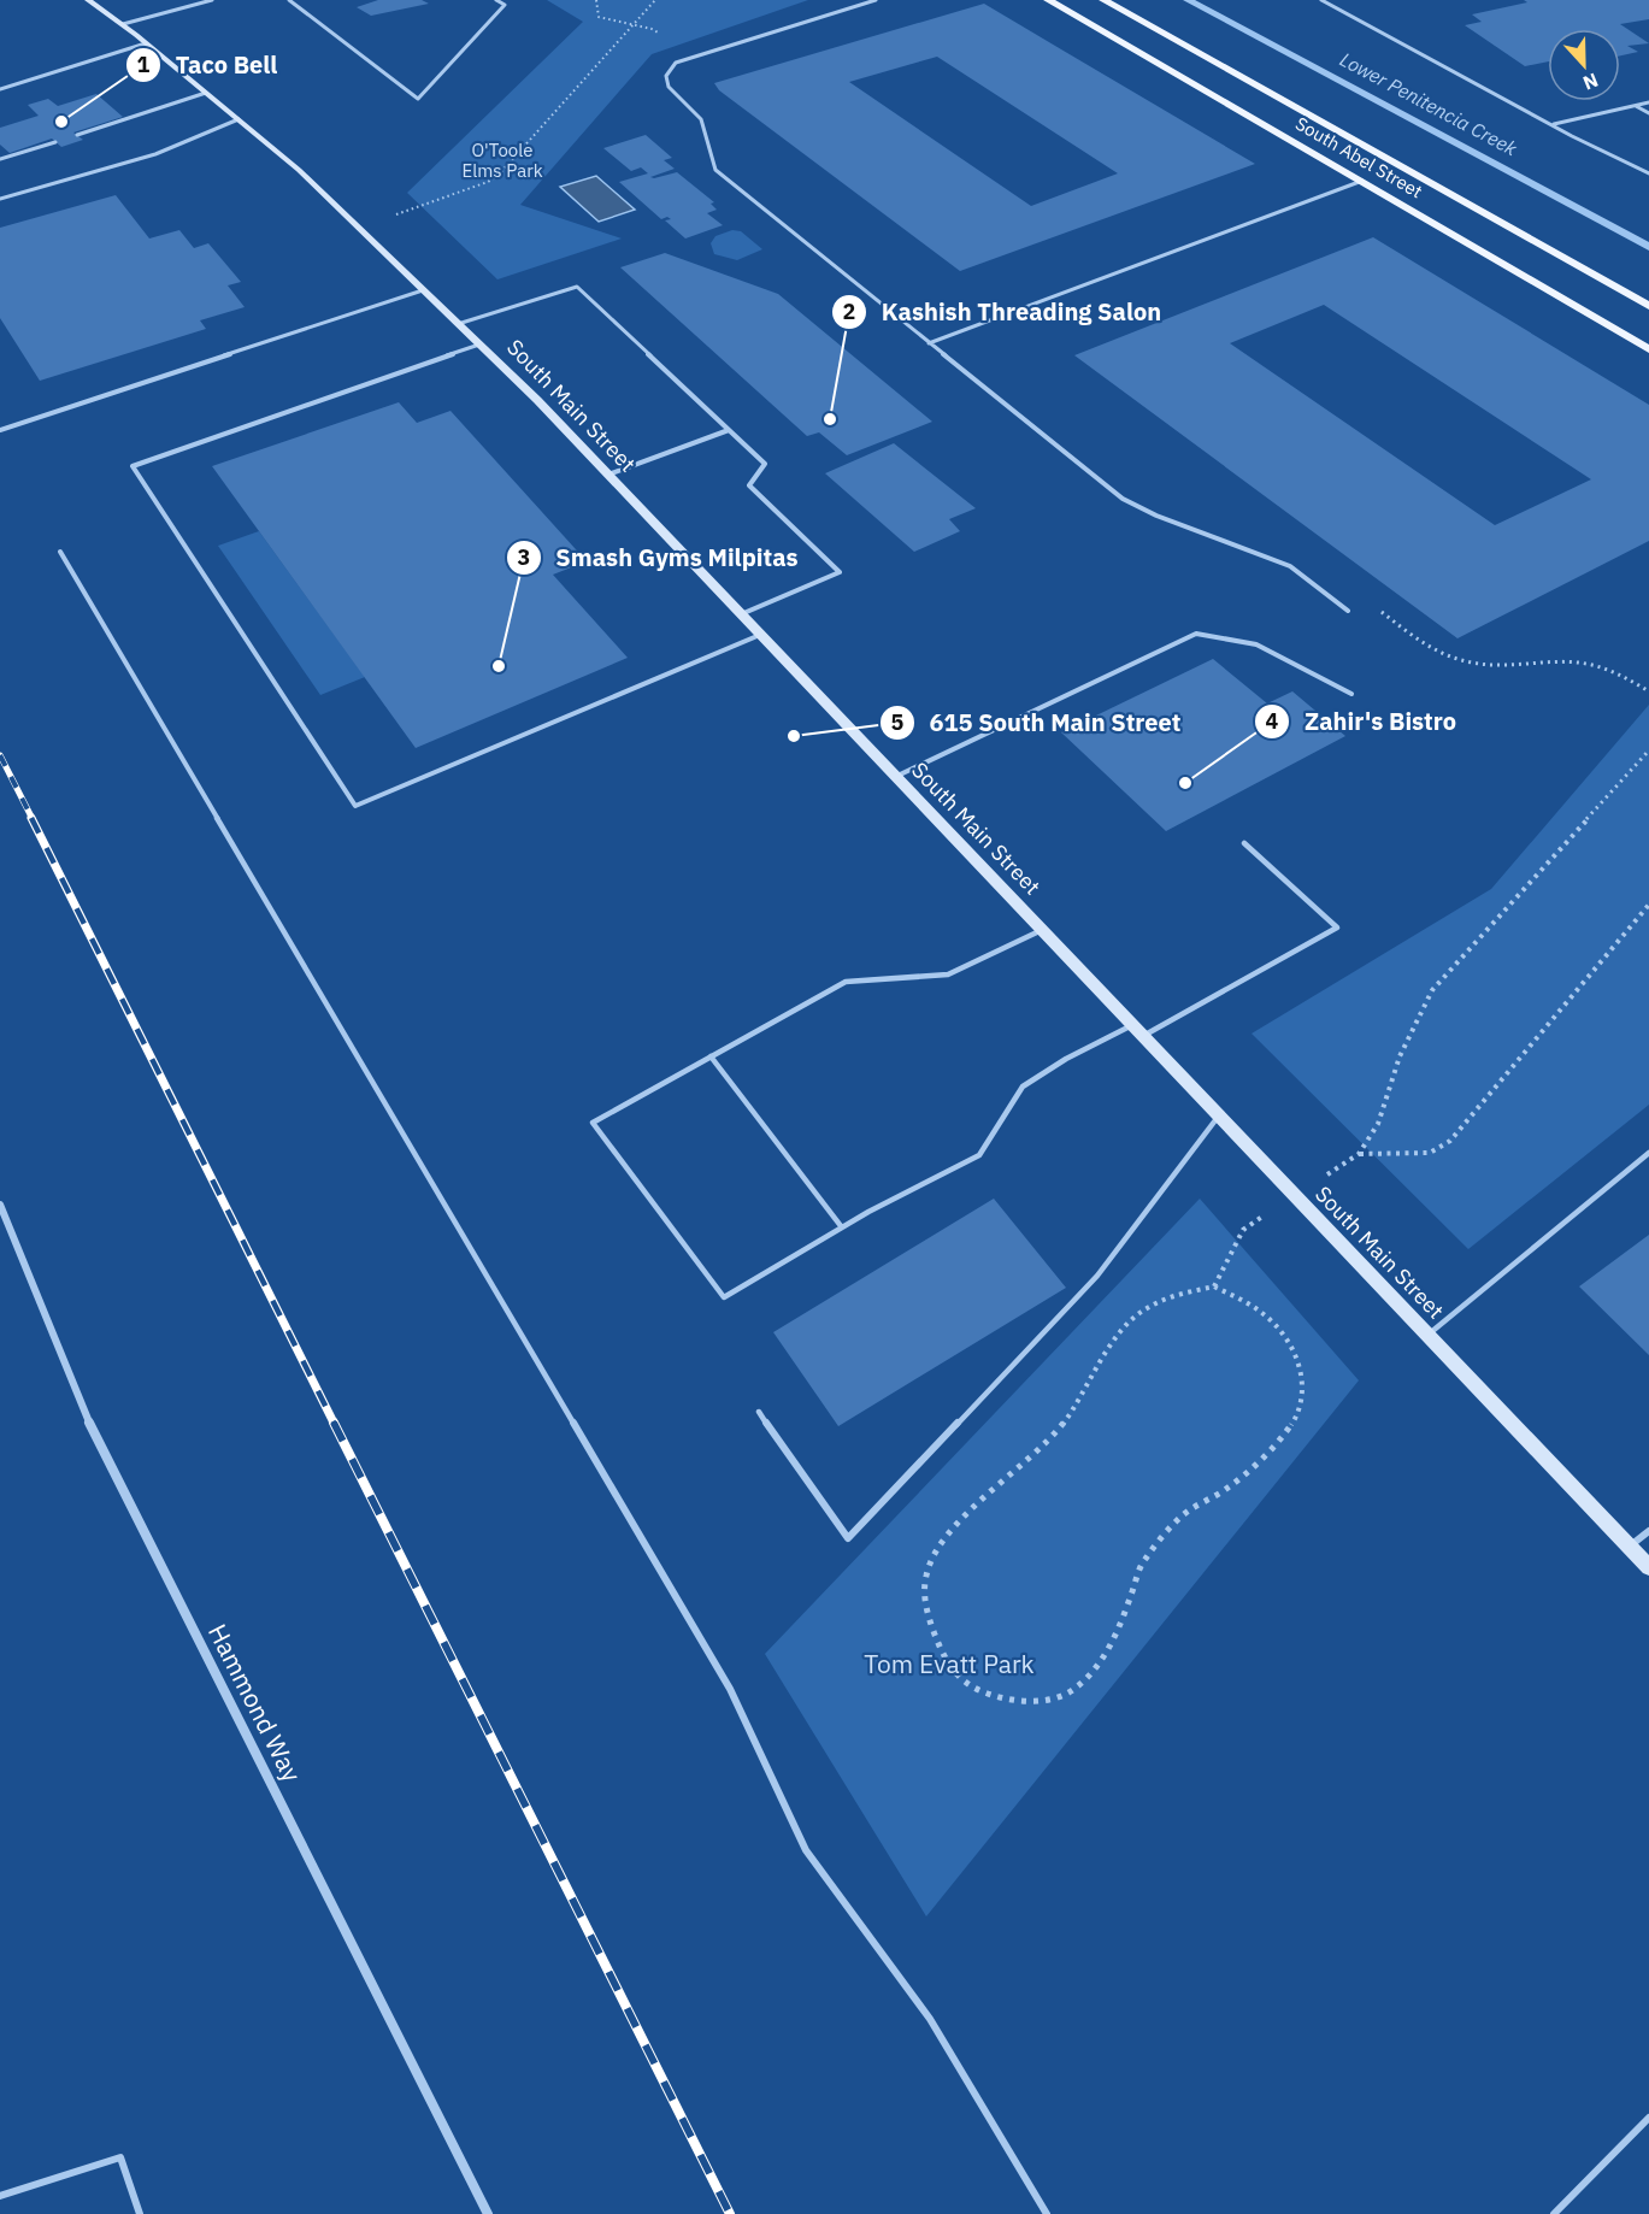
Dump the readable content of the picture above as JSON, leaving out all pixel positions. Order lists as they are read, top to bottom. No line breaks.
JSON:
{"streets":{"main road":["South Abel Street","South Main Street"],"street":["Hammond Way"]},"water":["Lower Penitencia Creek"],"parks":["O'Toole Elms Park","Tom Evatt Park"],"places":["Taco Bell","Kashish Threading Salon","Smash Gyms Milpitas","615 South Main Street","Zahir's Bistro"],"north":"bottom"}
